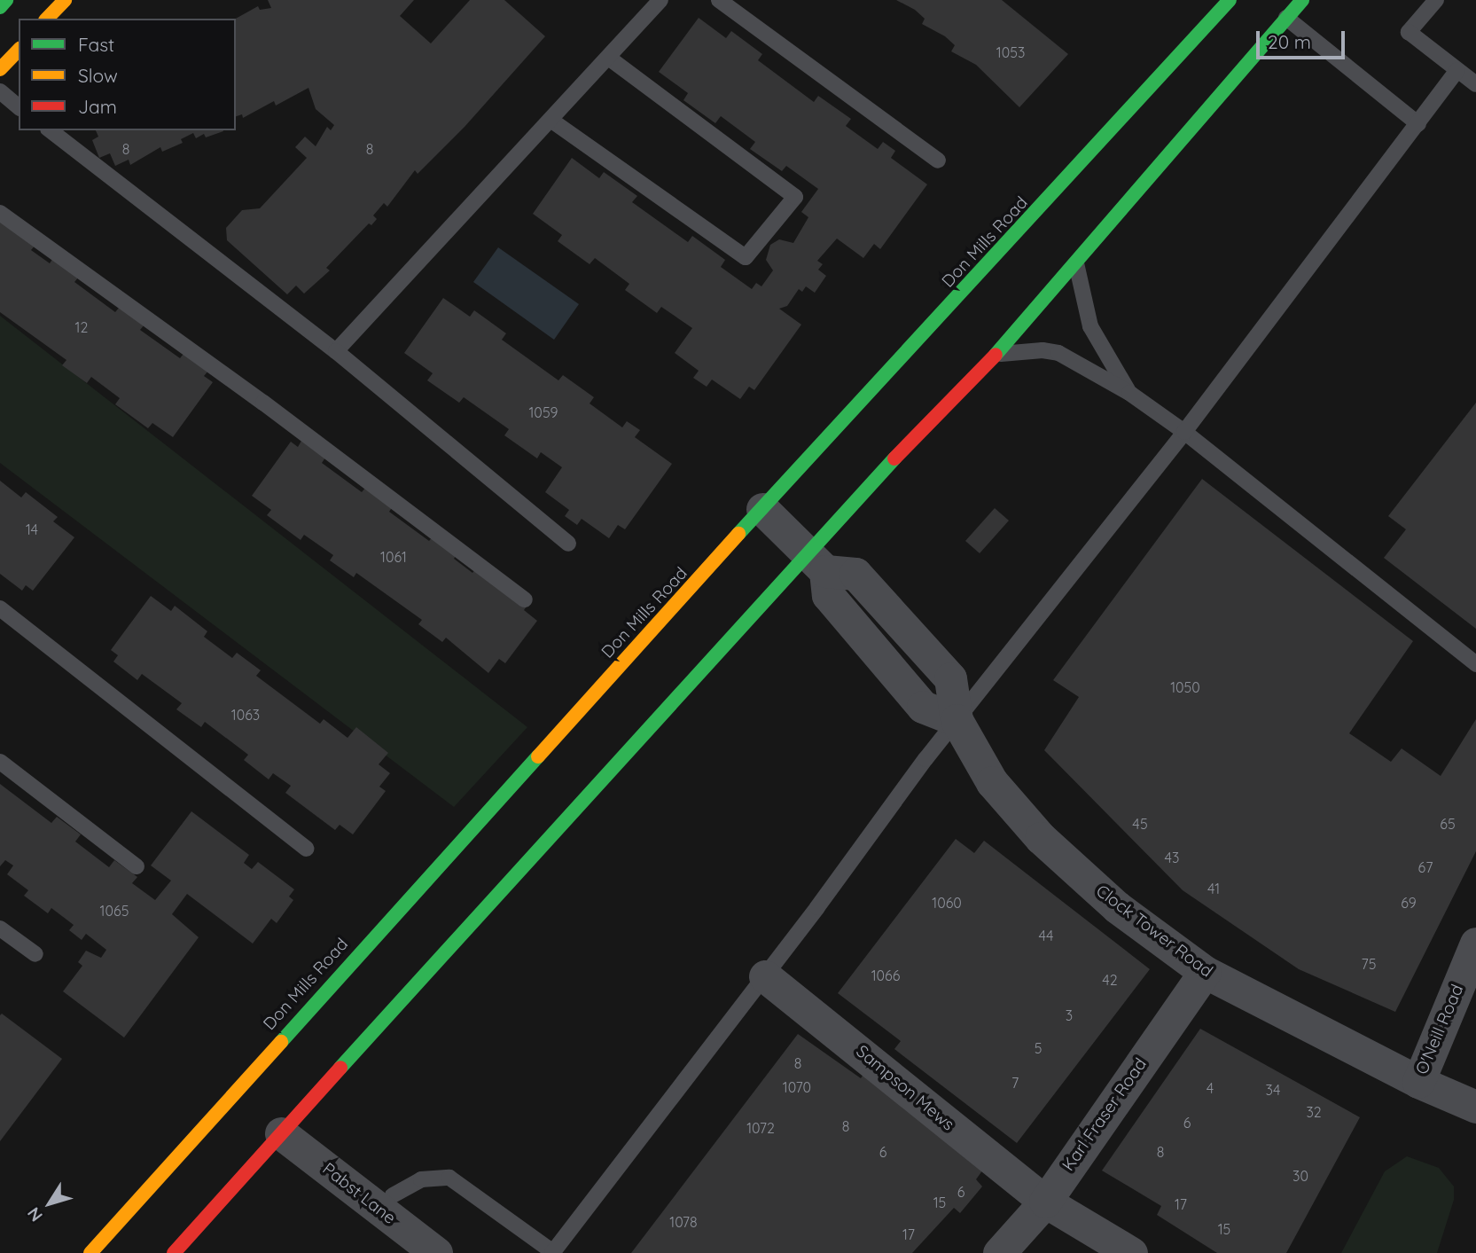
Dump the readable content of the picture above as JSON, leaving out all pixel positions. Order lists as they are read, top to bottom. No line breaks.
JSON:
{"streets":{"main road":["Don Mills Road"],"street":["Clock Tower Road","O'Neill Road","Sampson Mews","Karl Fraser Road","Pabst Lane"]},"crossings":[["Clock Tower Road","O'Neill Road"],["Clock Tower Road","Karl Fraser Road"],["Sampson Mews","Karl Fraser Road"]],"house_numbers":["1053","8","8","12","1059","14","1061","1050","1063","45","65","43","67","41","1060","69","1065","44","75","1066","42","3","5","8","7","1070","4","34","32","6","8","1072","6","8","30","6","15","17","1078","15","17"],"legend":["Fast","Slow","Jam"],"scale_bar":"20 m","north":"bottom left"}
